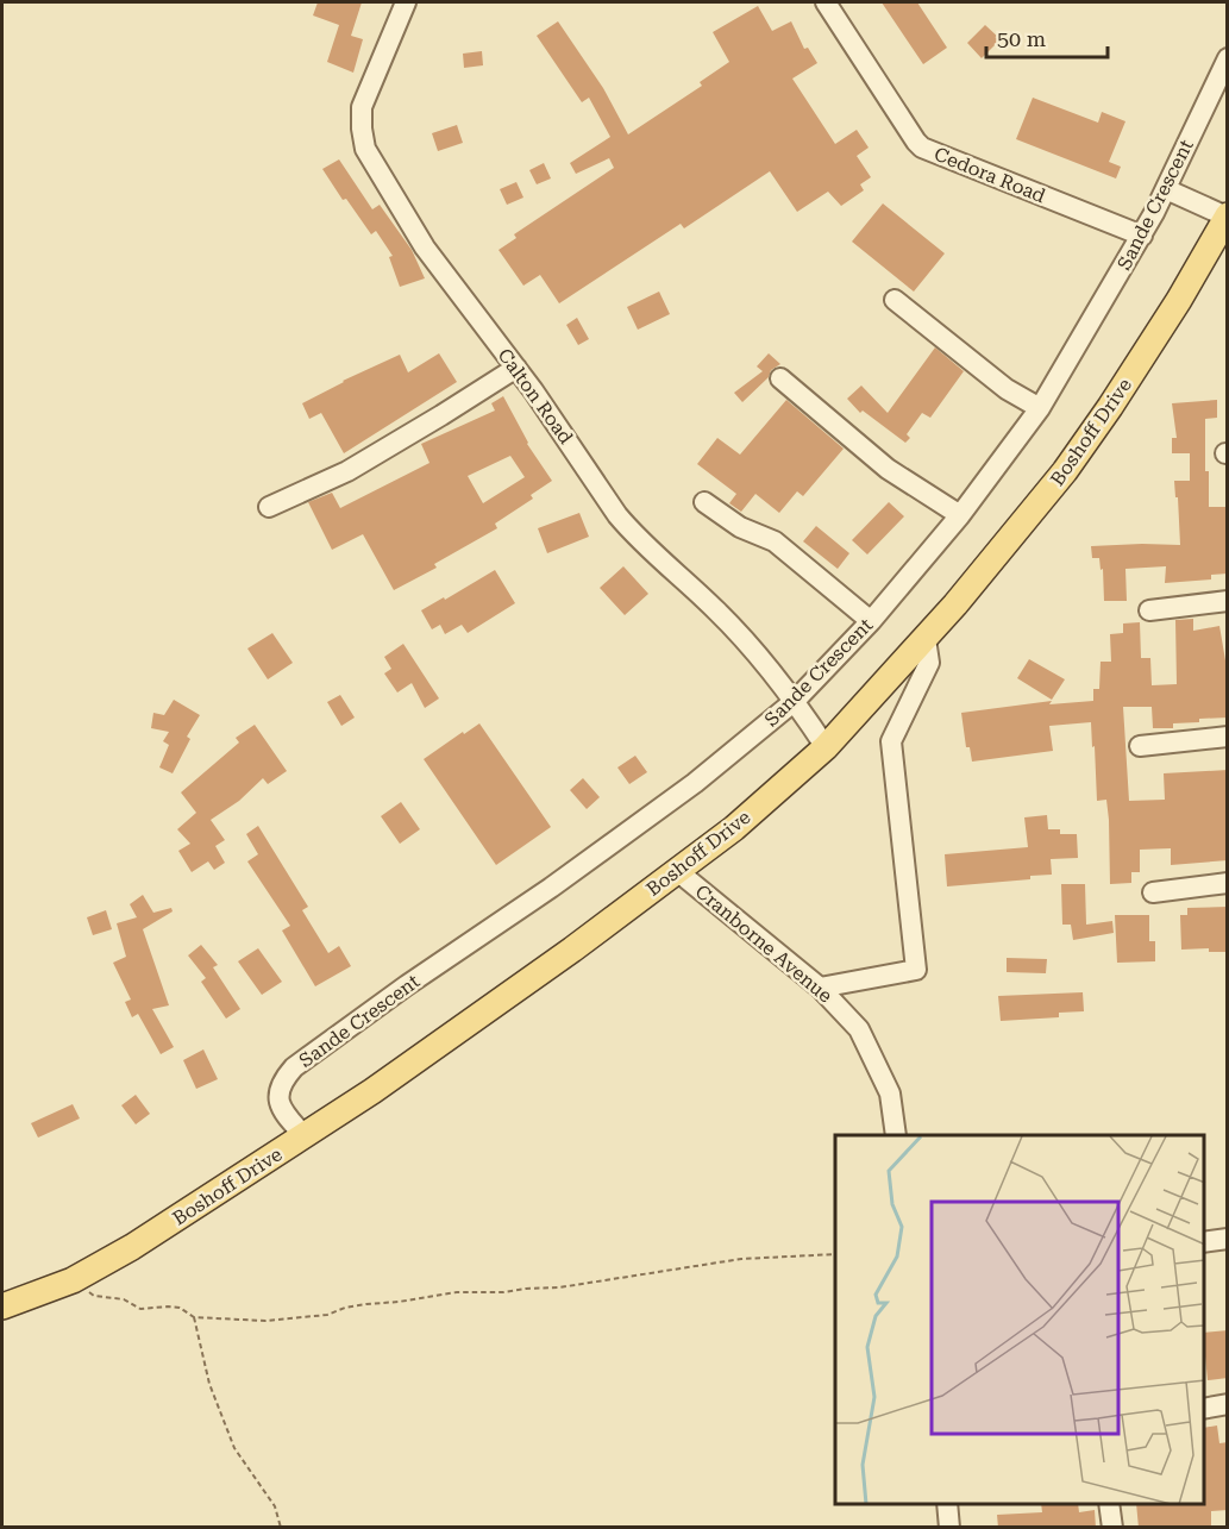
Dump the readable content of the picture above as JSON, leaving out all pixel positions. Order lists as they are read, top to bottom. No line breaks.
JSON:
{"streets":{"main road":["Boshoff Drive"],"street":["Cedora Road","Sande Crescent","Calton Road","Cranborne Avenue"]},"crossings":[["Cedora Road","Sande Crescent"],["Sande Crescent","Calton Road"],["Sande Crescent","Boshoff Drive"],["Calton Road","Boshoff Drive"],["Boshoff Drive","Cranborne Avenue"]],"scale_bar":"50 m"}
